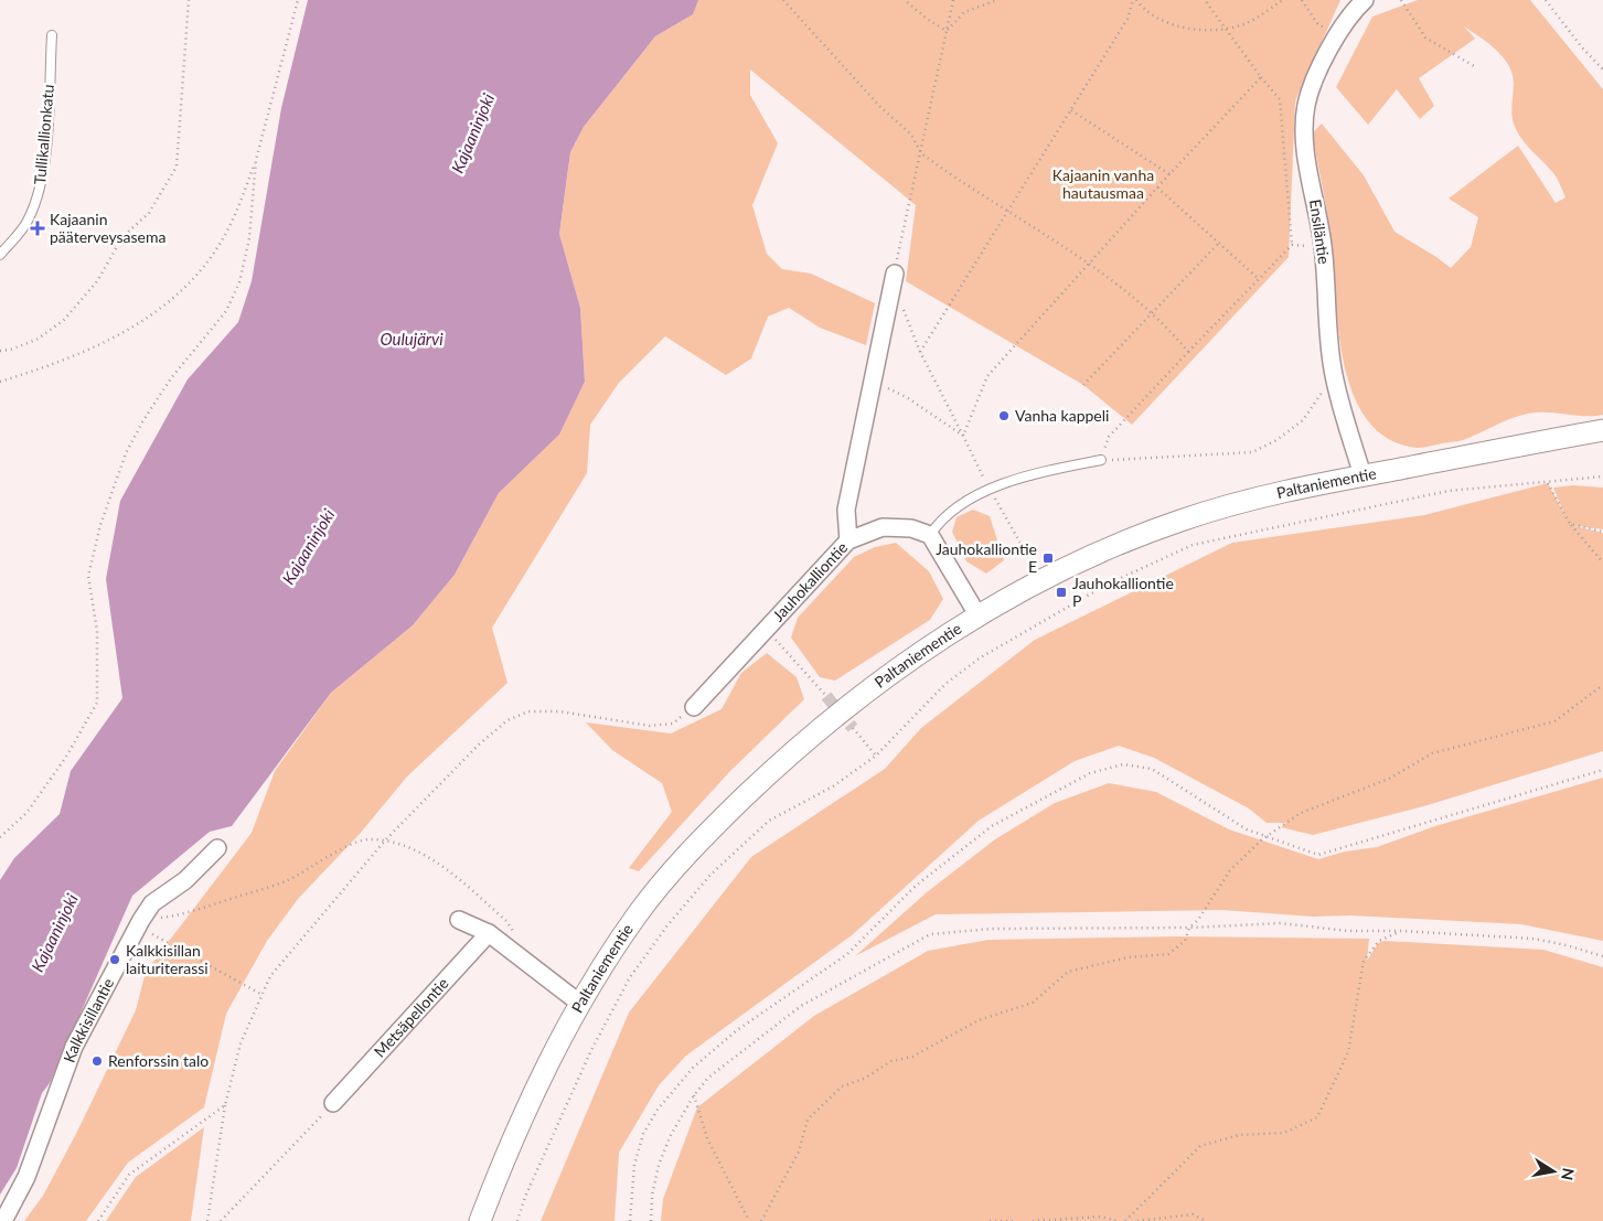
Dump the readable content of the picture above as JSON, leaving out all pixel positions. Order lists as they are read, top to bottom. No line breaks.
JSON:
{"streets":{"street":["Ensiläntie","Paltaniementie","Jauhokalliontie","Metsäpellontie","Kalkkisillantie"],"lane":["Tullikallionkatu"]},"crossings":[["Ensiläntie","Paltaniementie"]],"water":["Kajaaninjoki","Oulujärvi"],"parks":["Kajaanin vanha hautausmaa"],"places":{"health":["Kajaanin pääterveysasema"],"other":["Vanha kappeli","Kalkkisillan laituriterassi","Renforssin talo"],"transit":["Jauhokalliontie E","Jauhokalliontie P"]},"north":"right"}
